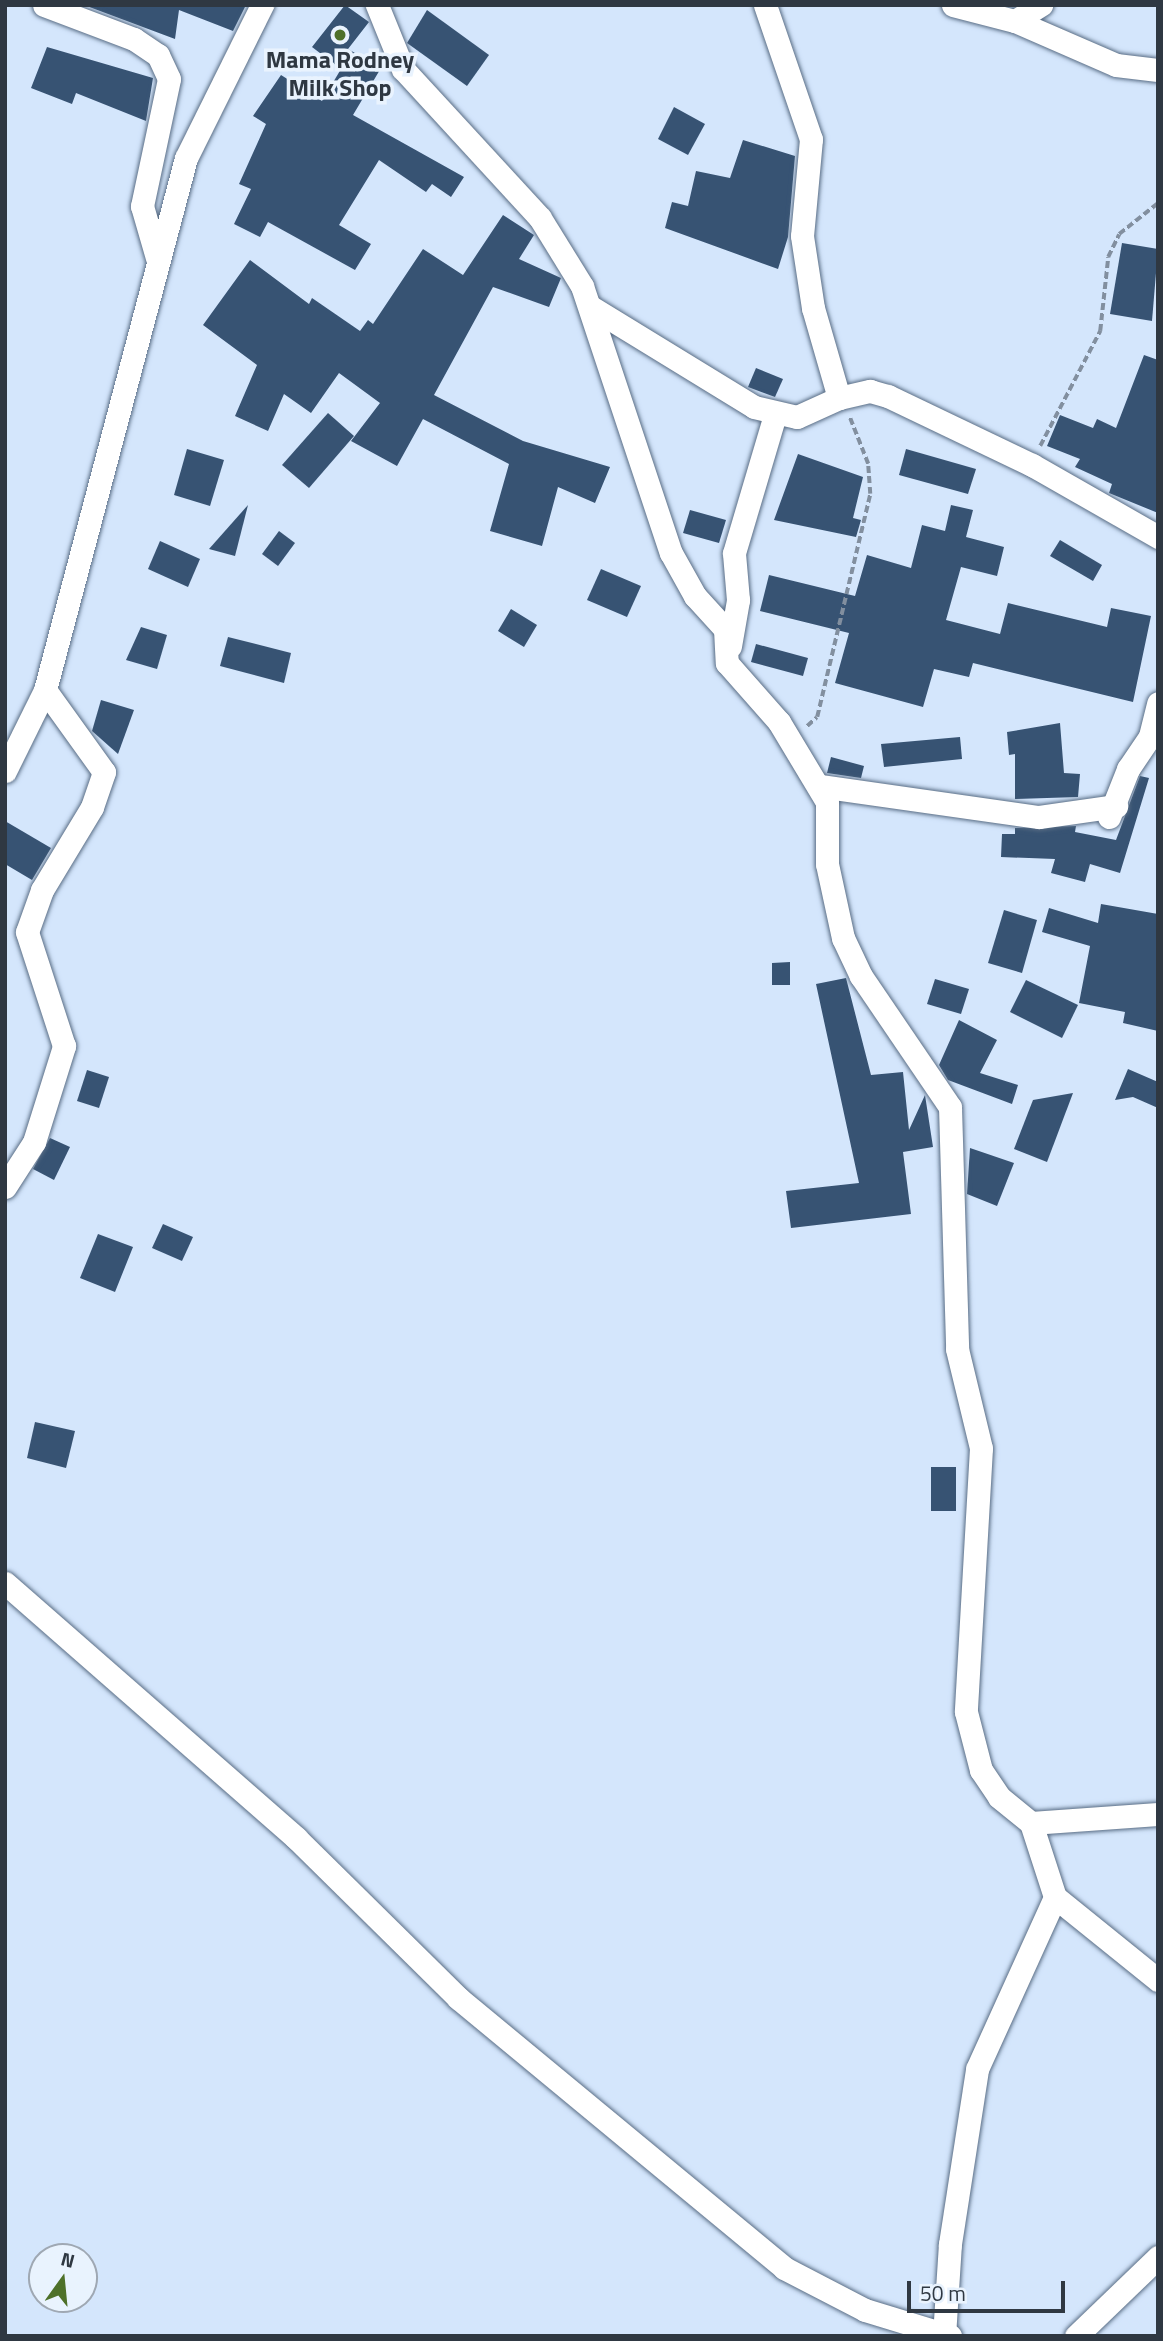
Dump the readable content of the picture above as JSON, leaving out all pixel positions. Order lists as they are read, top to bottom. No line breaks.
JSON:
{"places":["Mama Rodney Milk Shop"],"scale_bar":"50 m","north":"top"}
